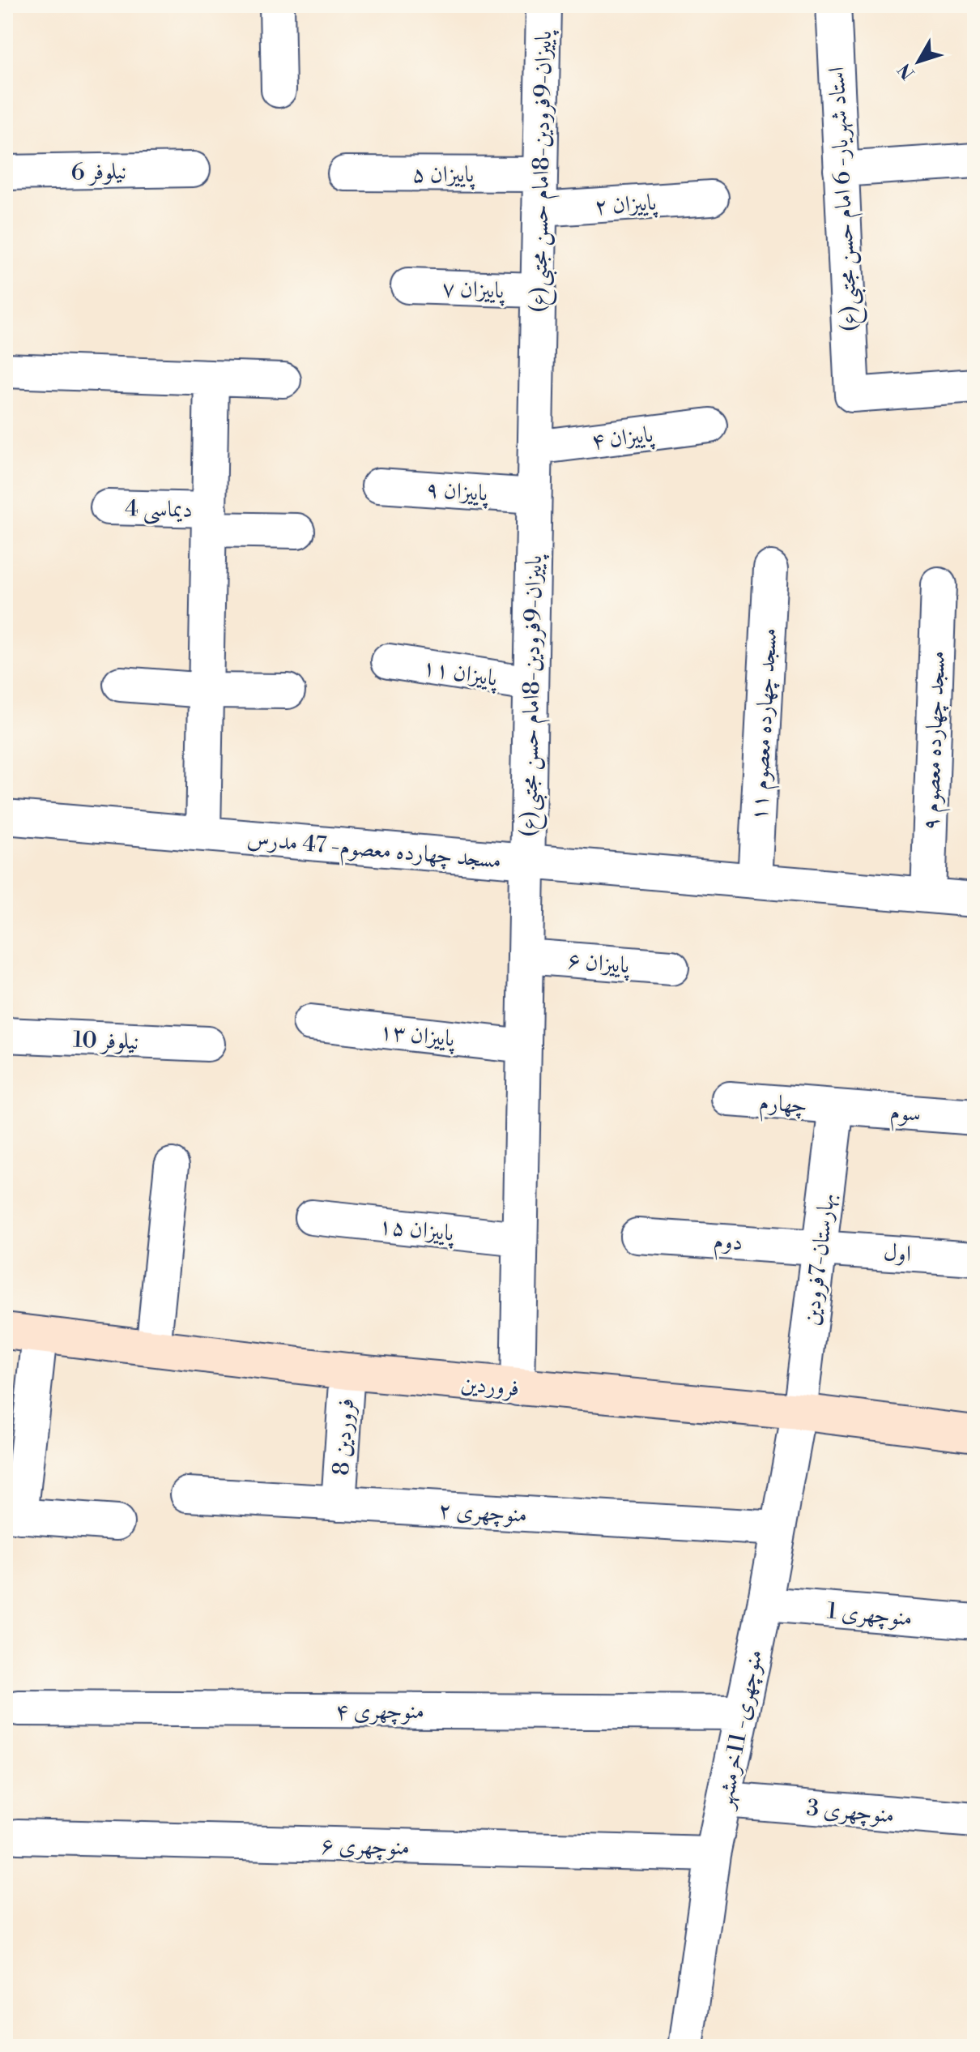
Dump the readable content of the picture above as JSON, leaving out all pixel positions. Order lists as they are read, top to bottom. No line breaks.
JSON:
{"streets":{"street":["نیلوفر 6","پاییزان-9فرودین-8امام حسن مجتبی(ع)","پاییزان ۵","استاد شهریار- 6 امام حسن مجتبی(ع)","پاییزان ۲","پاییزان ۷","پاییزان ۴","پاییزان ۹","دیماسی 4","پاییزان ۱۱","مسجد چهارده معصوم ۱۱","مسجد چهارده معصوم ۹","مسجد چهارده معصوم- 47 مدرس","پاییزان ۶","پاییزان ۱۳","نیلوفر 10","چهارم","سوم","پاییزان ۱۵","دوم","اول","بهارستان-7فرودین","فروردین","8 فروردین","منوچهری ۲","منوچهری 1","منوچهری ۴","منوچهری- 11خرمشهر","منوچهری 3","منوچهری ۶"]},"crossings":[["پاییزان-9فرودین-8امام حسن مجتبی(ع)","پاییزان ۵"],["پاییزان-9فرودین-8امام حسن مجتبی(ع)","پاییزان ۲"],["پاییزان-9فرودین-8امام حسن مجتبی(ع)","پاییزان ۷"],["پاییزان-9فرودین-8امام حسن مجتبی(ع)","پاییزان ۴"],["پاییزان-9فرودین-8امام حسن مجتبی(ع)","پاییزان ۹"],["پاییزان-9فرودین-8امام حسن مجتبی(ع)","پاییزان ۱۱"],["پاییزان-9فرودین-8امام حسن مجتبی(ع)","مسجد چهارده معصوم- 47 مدرس"],["پاییزان-9فرودین-8امام حسن مجتبی(ع)","پاییزان ۶"],["پاییزان-9فرودین-8امام حسن مجتبی(ع)","پاییزان ۱۳"],["پاییزان-9فرودین-8امام حسن مجتبی(ع)","پاییزان ۱۵"],["پاییزان-9فرودین-8امام حسن مجتبی(ع)","فروردین"],["مسجد چهارده معصوم ۱۱","مسجد چهارده معصوم- 47 مدرس"],["مسجد چهارده معصوم ۹","مسجد چهارده معصوم- 47 مدرس"],["چهارم","سوم"],["چهارم","بهارستان-7فرودین"],["سوم","بهارستان-7فرودین"],["دوم","اول"],["دوم","بهارستان-7فرودین"],["اول","بهارستان-7فرودین"],["بهارستان-7فرودین","فروردین"],["بهارستان-7فرودین","منوچهری- 11خرمشهر"],["فروردین","8 فروردین"],["فروردین","منوچهری- 11خرمشهر"],["8 فروردین","منوچهری ۲"],["منوچهری ۲","منوچهری- 11خرمشهر"],["منوچهری 1","منوچهری- 11خرمشهر"],["منوچهری ۴","منوچهری- 11خرمشهر"],["منوچهری- 11خرمشهر","منوچهری 3"],["منوچهری- 11خرمشهر","منوچهری ۶"]],"north":"bottom left"}
